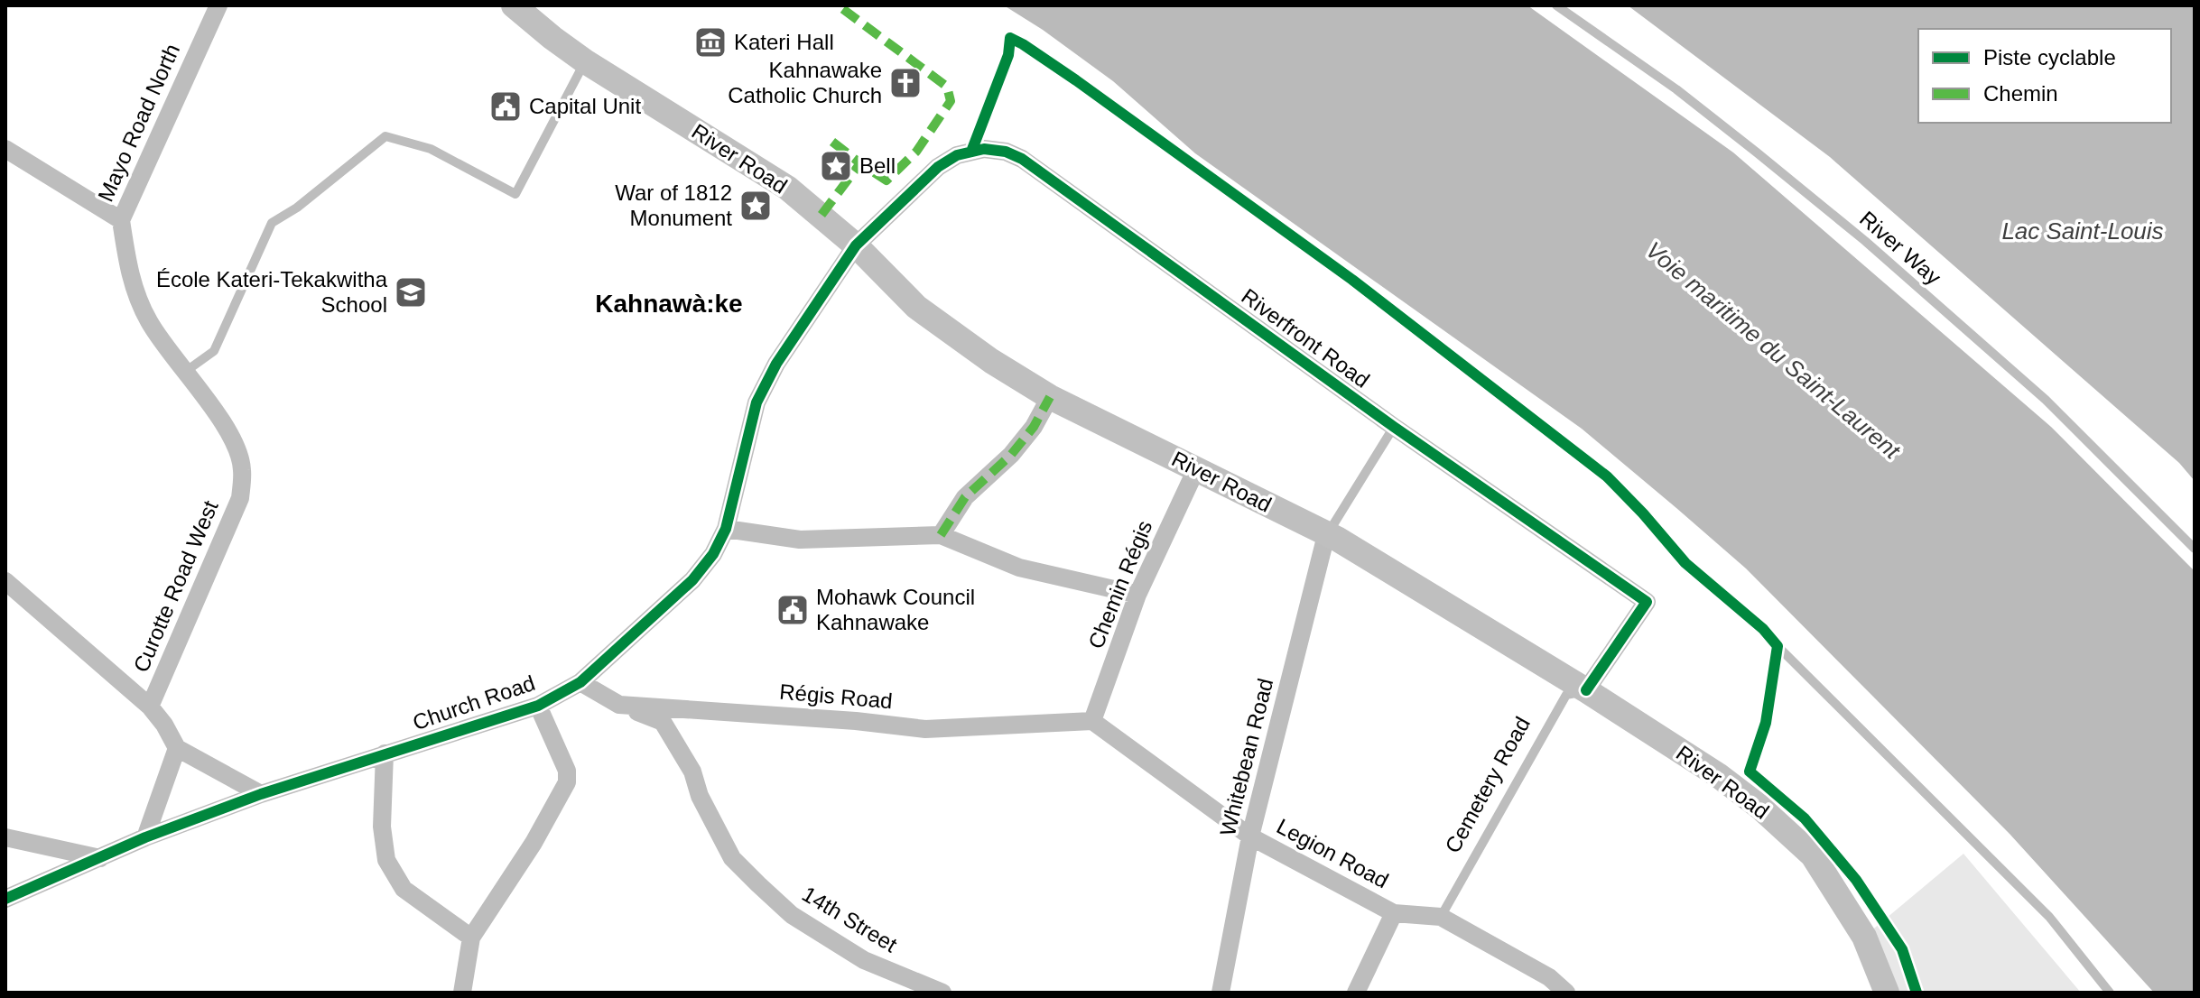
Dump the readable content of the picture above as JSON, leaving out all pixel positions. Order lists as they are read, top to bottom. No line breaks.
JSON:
{"streets":{"street":["Mayo Road North","River Road","Riverfront Road","Chemin Régis","Curotte Road West","Régis Road","Church Road","Whitebean Road","Legion Road","14th Street"],"lane":["River Way","Cemetery Road"]},"crossings":[["Mayo Road North","Curotte Road West"],["River Road","Riverfront Road"],["River Road","Chemin Régis"],["River Road","Church Road"],["River Road","Whitebean Road"],["River Road","Cemetery Road"],["Riverfront Road","Church Road"],["Riverfront Road","Cemetery Road"],["Chemin Régis","Régis Road"],["Chemin Régis","Legion Road"],["Régis Road","Church Road"],["Régis Road","Legion Road"],["Régis Road","14th Street"],["Whitebean Road","Legion Road"],["Cemetery Road","Legion Road"]],"districts":["Kahnawà:ke"],"water":["Lac Saint-Louis","Voie maritime du Saint-Laurent"],"places":{"museum":["Kateri Hall"],"church":["Kahnawake Catholic Church"],"public building":["Capital Unit","Mohawk Council Kahnawake"],"place":["Bell","War of 1812 Monument"],"school or university":["École Kateri-Tekakwitha School"]},"legend":["Piste cyclable","Chemin"]}
